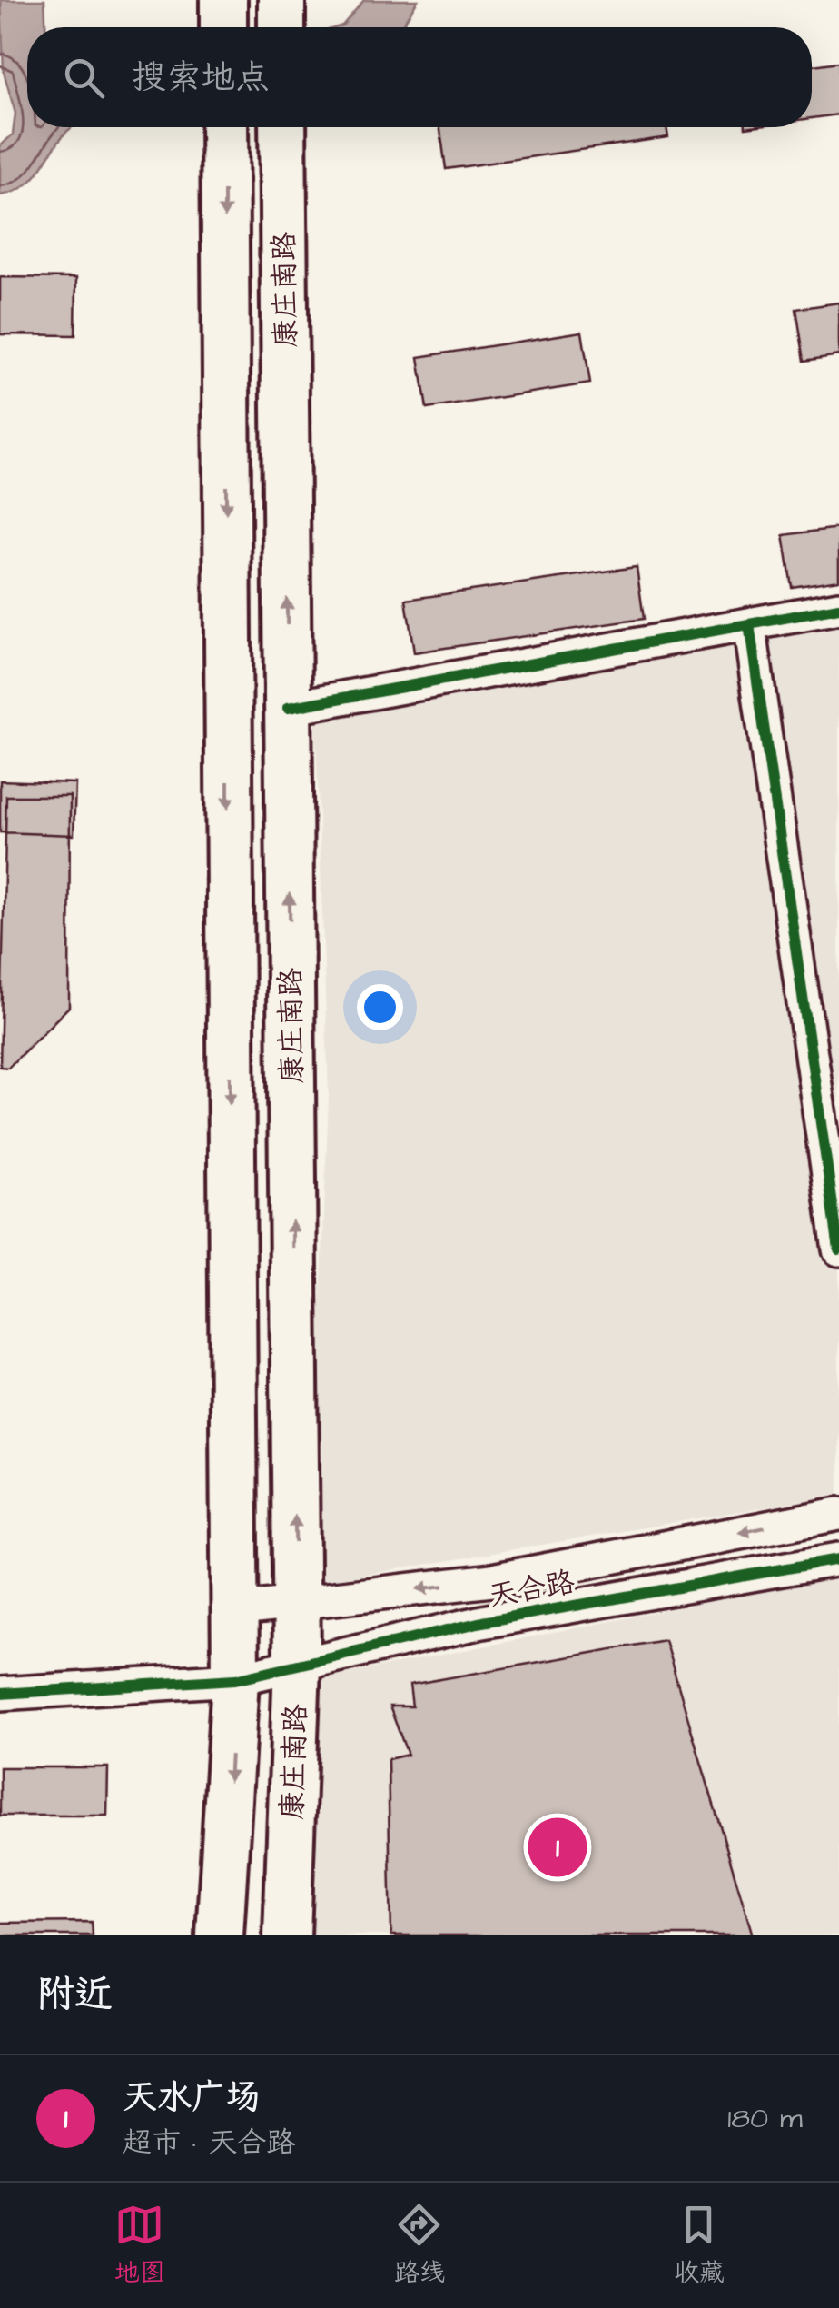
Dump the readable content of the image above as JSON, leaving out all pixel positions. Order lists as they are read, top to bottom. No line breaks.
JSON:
{"streets":{"main road":["康庄南路"],"street":["天合路"]},"crossings":[["康庄南路","天合路"]],"page":{"search":"搜索地点","pins":"1","heading":"附近","list":[{"mark":"1","name":"天水广场","note":"超市 · 天合路","value":"180 m"}],"nav":["地图","路线","收藏"]}}
